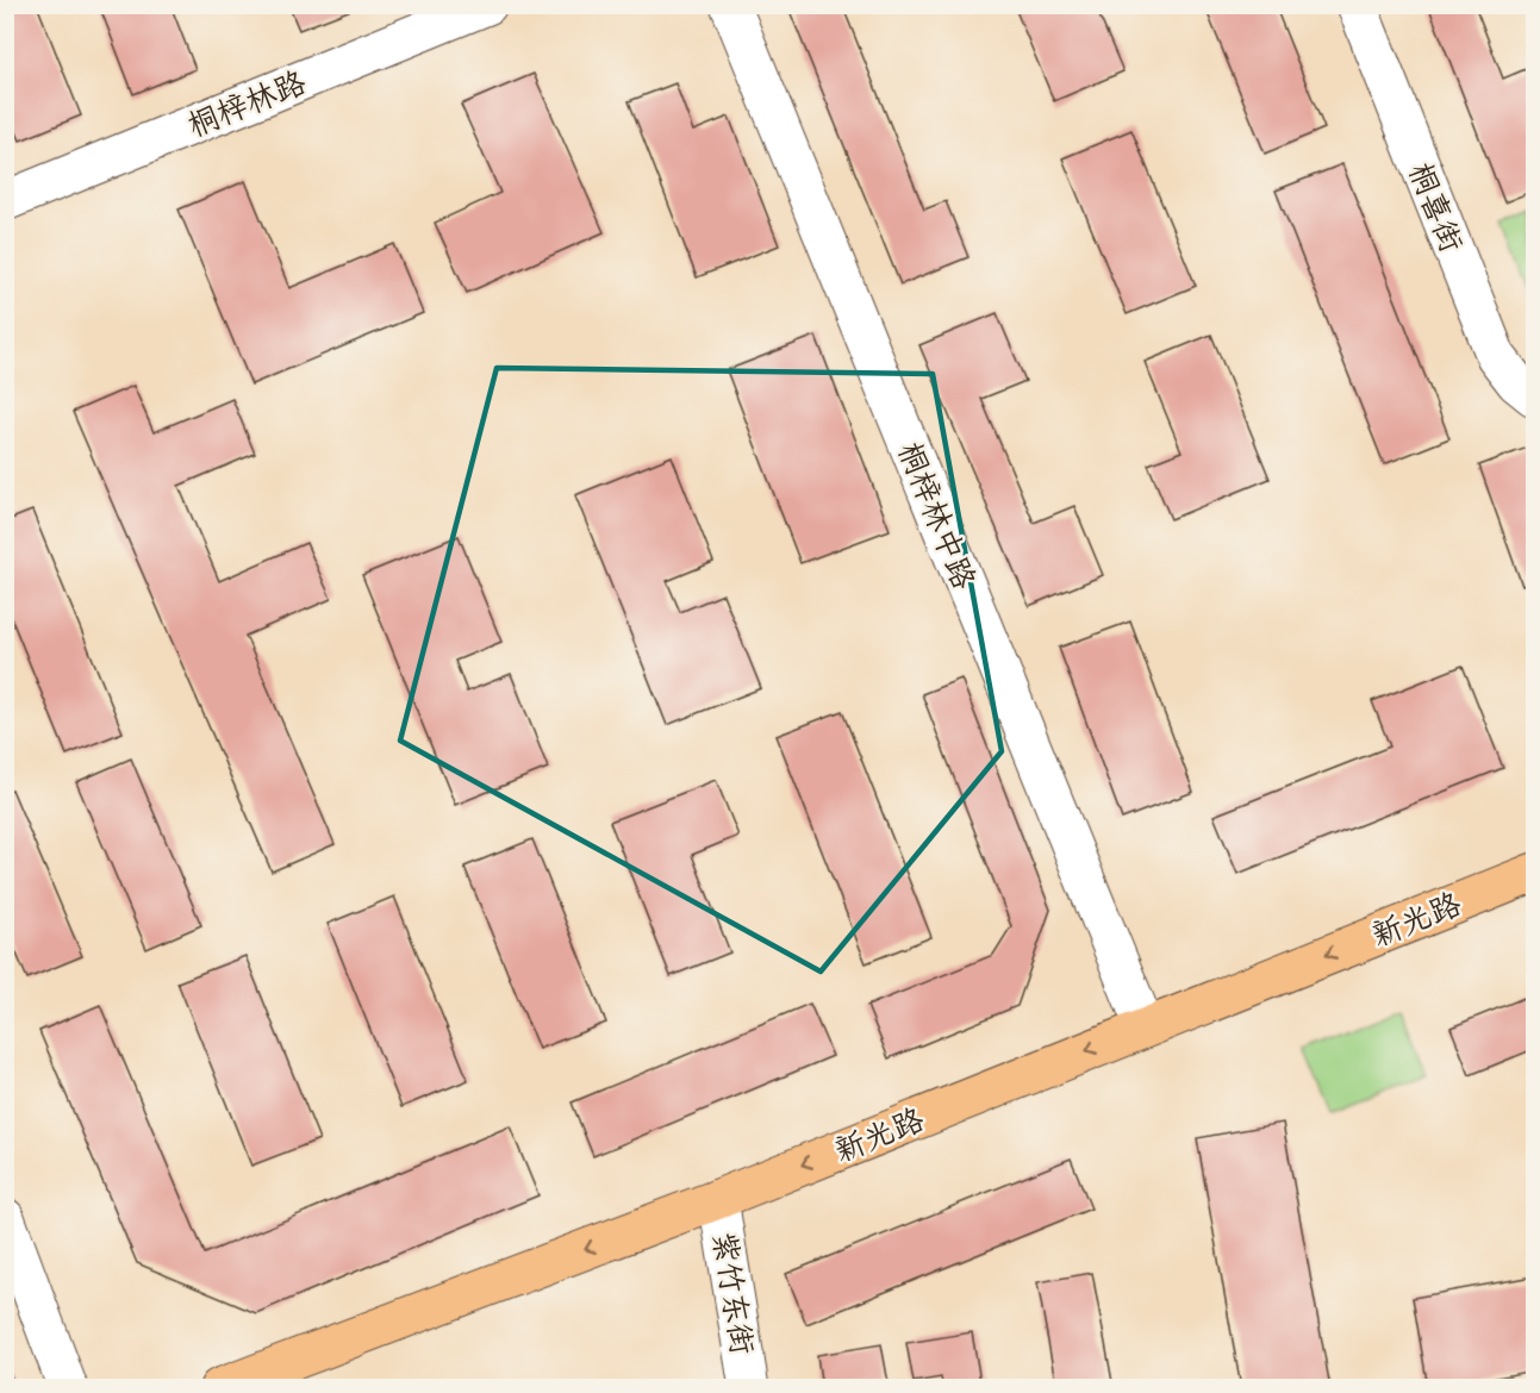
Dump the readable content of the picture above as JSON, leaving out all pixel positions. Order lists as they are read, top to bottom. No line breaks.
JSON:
{"streets":{"main road":["新光路"],"street":["桐梓林路","桐喜街","桐梓林中路","紫竹东街"]},"crossings":[["桐梓林中路","新光路"],["新光路","紫竹东街"]],"one_way":["新光路"]}
